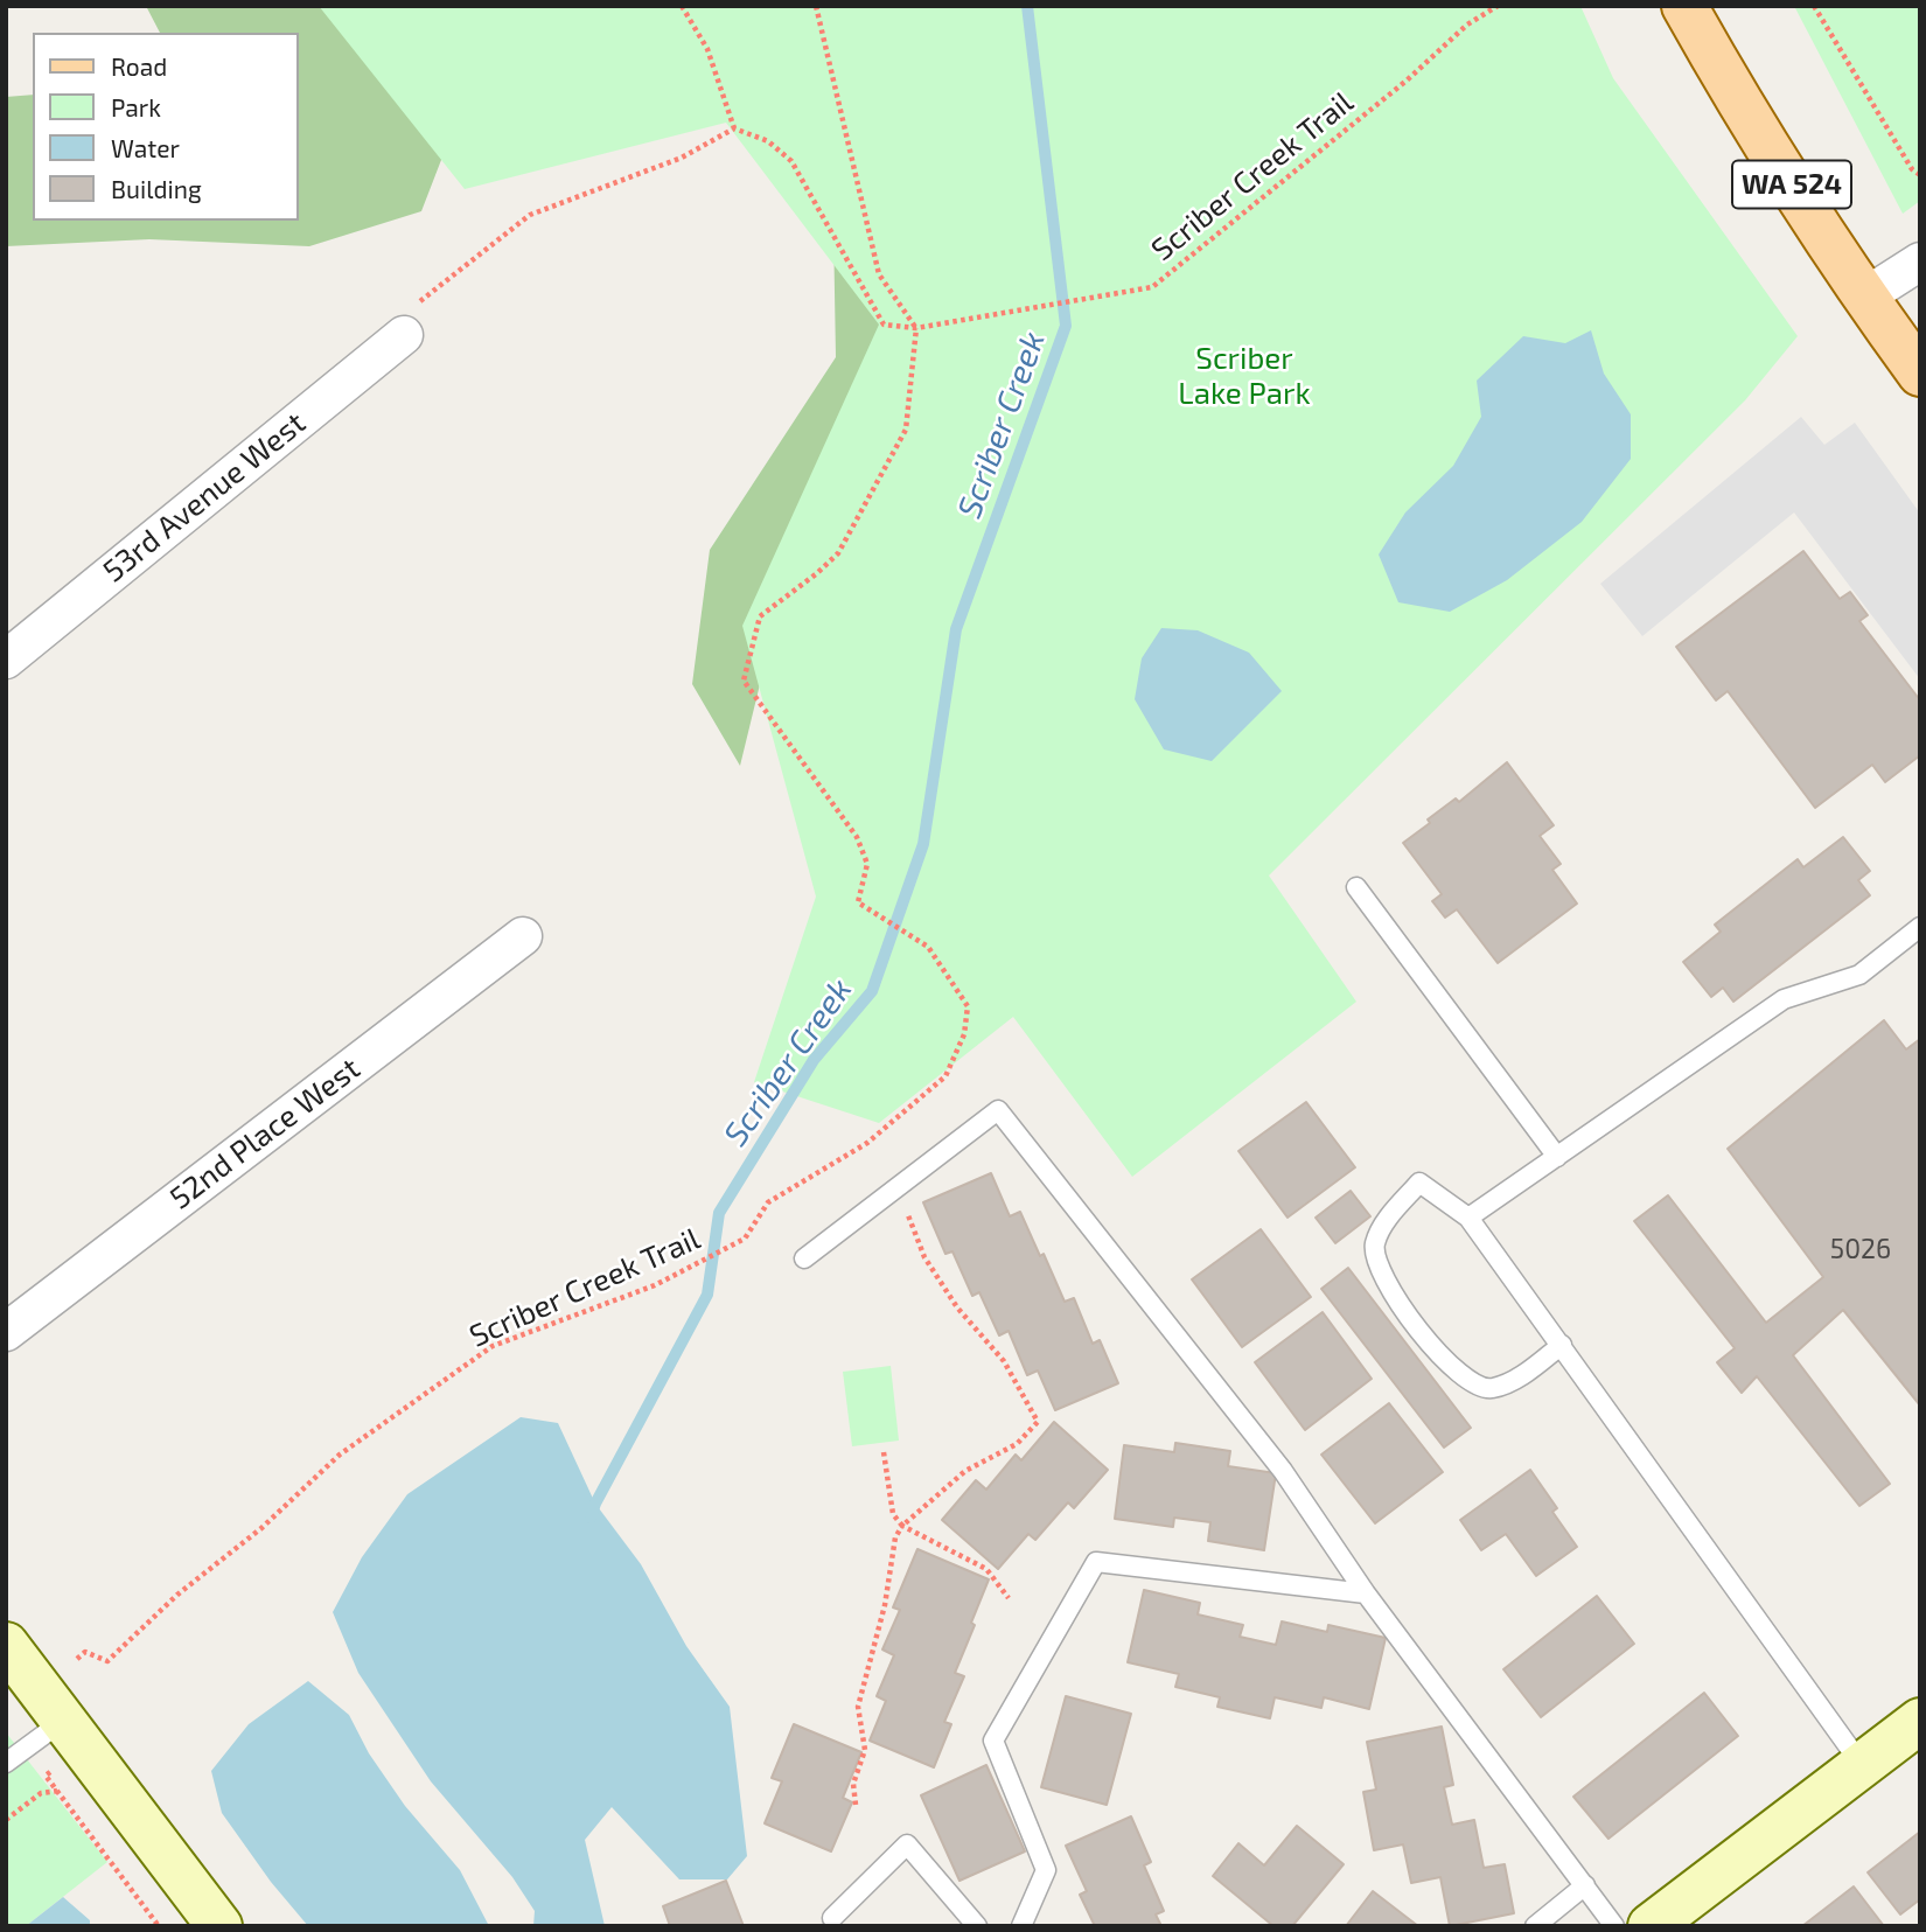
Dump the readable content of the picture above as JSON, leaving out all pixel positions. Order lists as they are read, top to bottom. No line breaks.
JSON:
{"streets":{"main road":["WA 524"],"street":["53rd Avenue West","52nd Place West"],"path":["Scriber Creek Trail"]},"water":["Scriber Creek"],"parks":["Scriber Lake Park"],"house_numbers":["5026"],"legend":["Road","Park","Water","Building"]}
